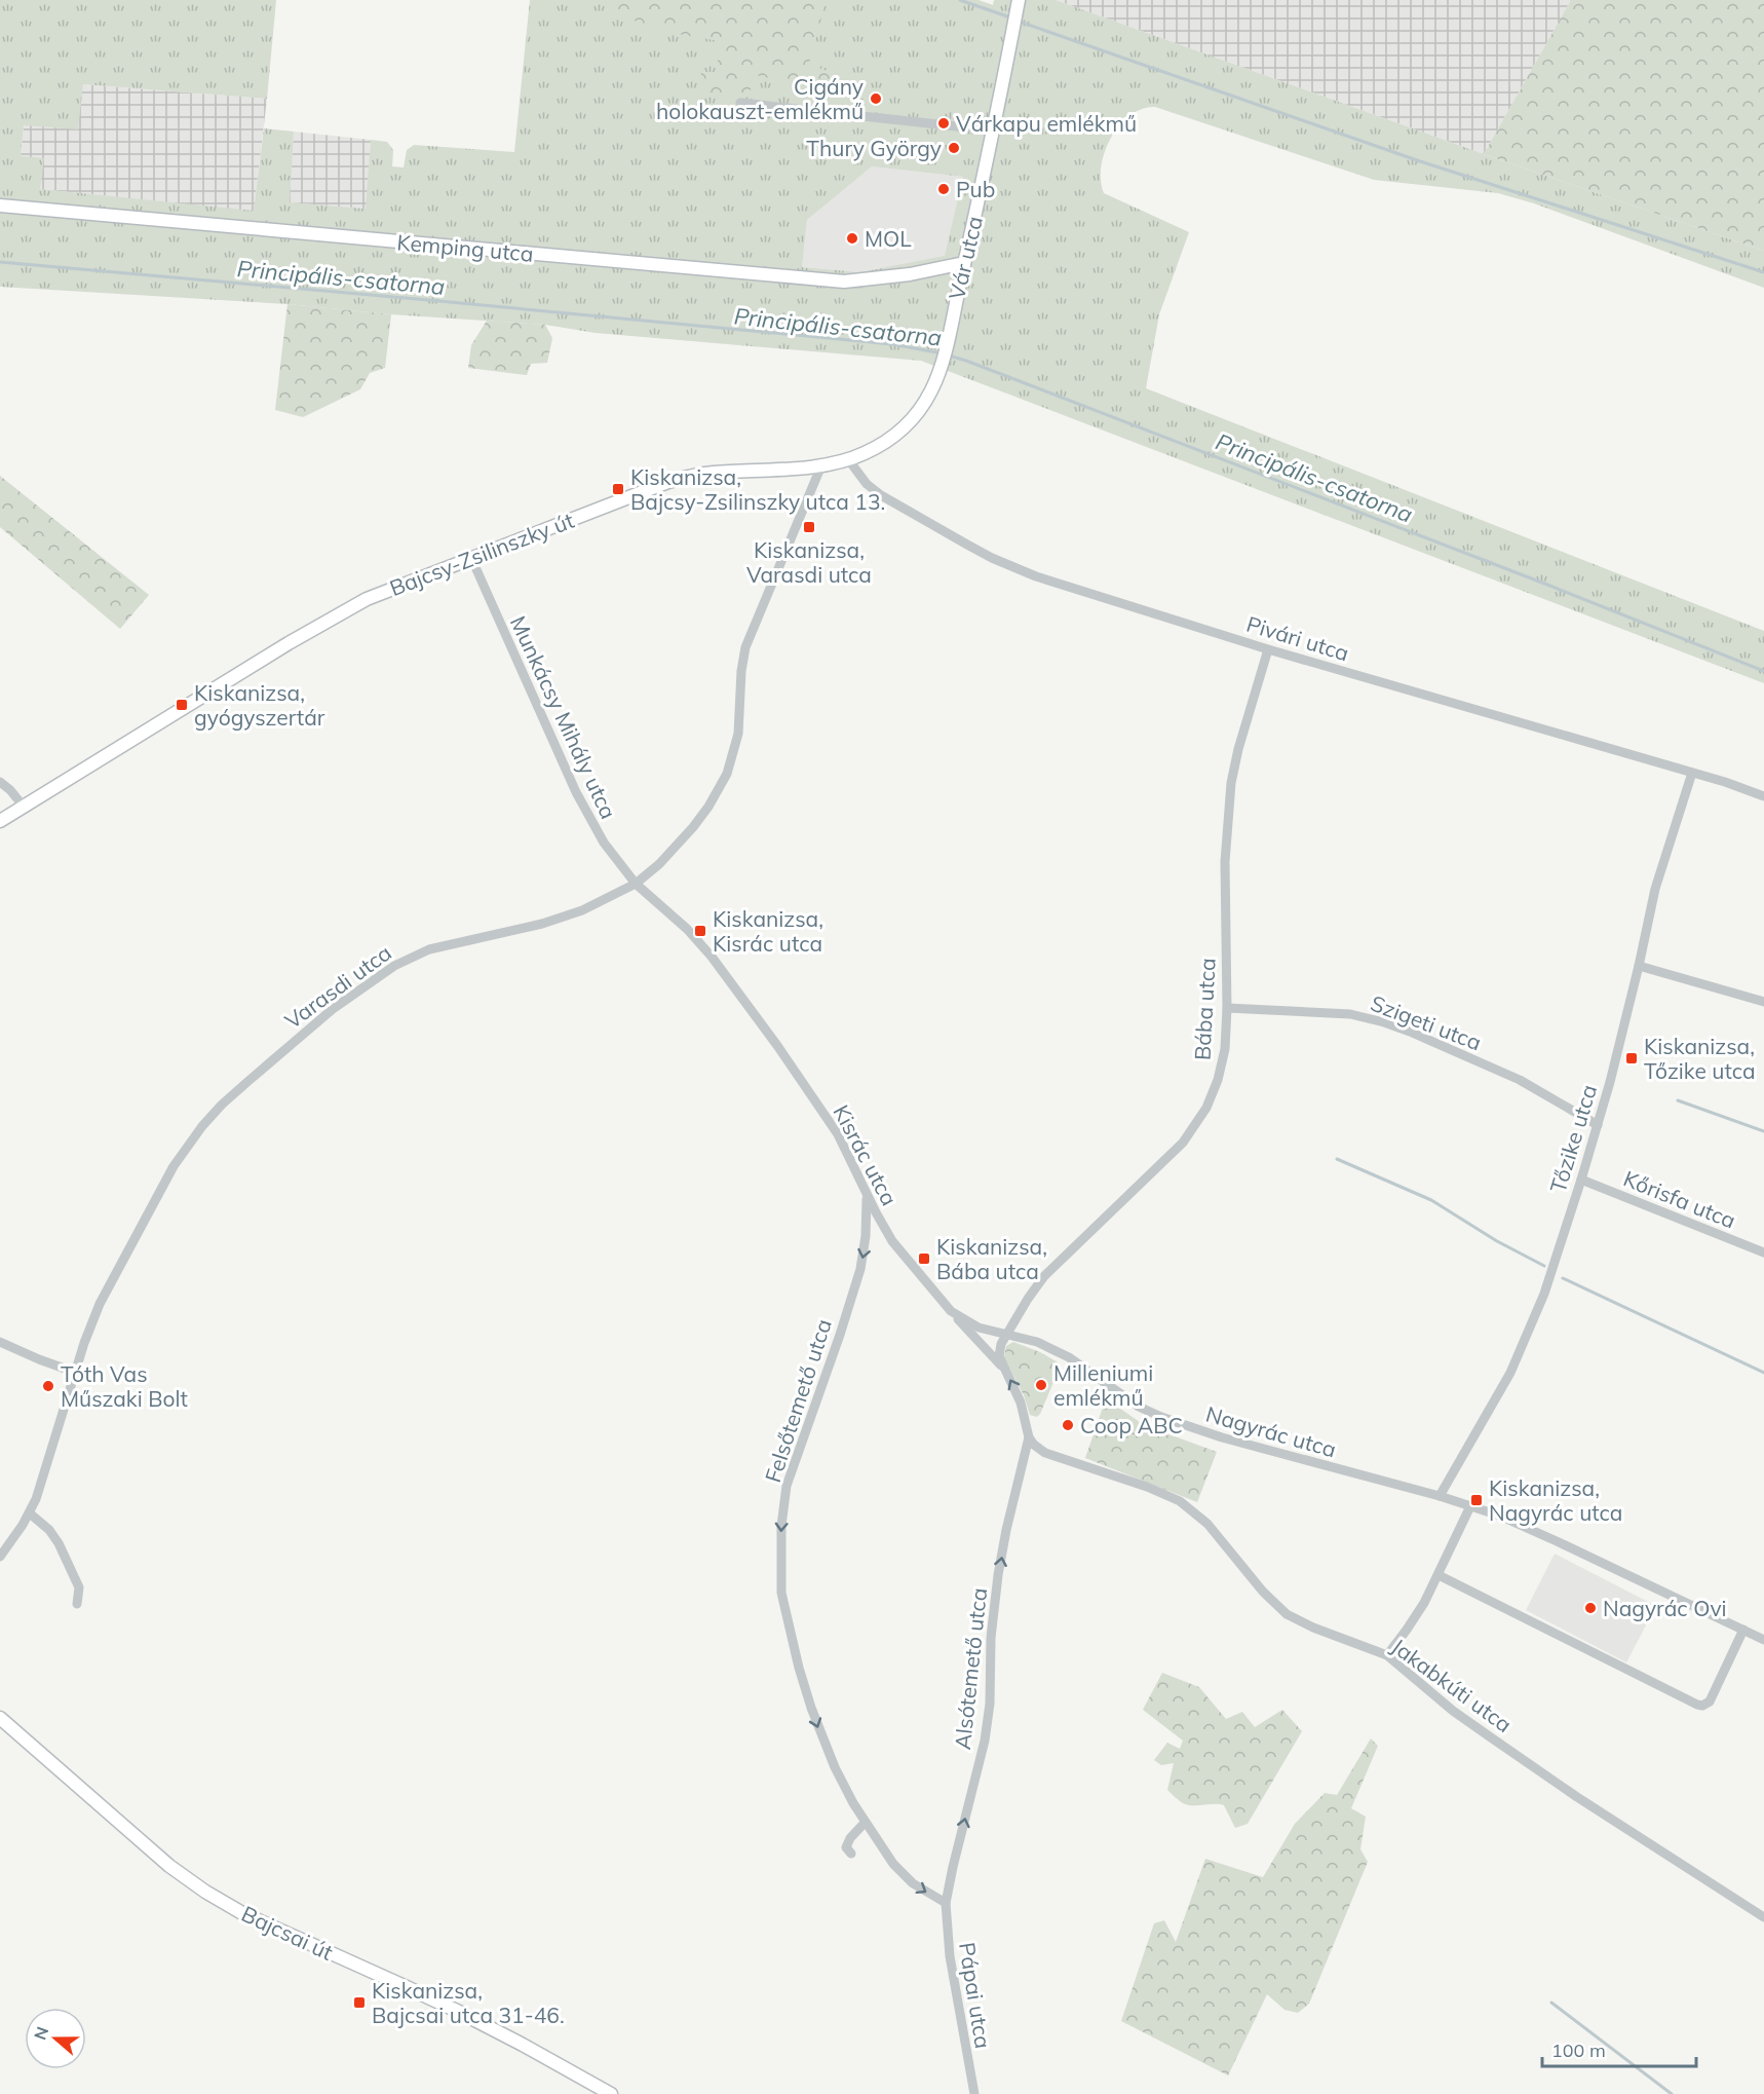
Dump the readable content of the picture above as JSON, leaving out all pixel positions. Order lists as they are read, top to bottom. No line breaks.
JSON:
{"streets":{"main road":["Kemping utca","Vár utca","Bajcsy-Zsilinszky út","Bajcsai út"],"street":["Pivári utca","Munkácsy Mihály utca","Varasdi utca","Bába utca","Szigeti utca","Tőzike utca","Kisrác utca","Kőrisfa utca","Felsőtemető utca","Nagyrác utca","Alsótemető utca","Jakabkúti utca","Pápai utca"]},"crossings":[["Kemping utca","Vár utca"],["Vár utca","Bajcsy-Zsilinszky út"],["Bajcsy-Zsilinszky út","Pivári utca"],["Bajcsy-Zsilinszky út","Munkácsy Mihály utca"],["Bajcsy-Zsilinszky út","Varasdi utca"],["Pivári utca","Bába utca"],["Pivári utca","Tőzike utca"],["Munkácsy Mihály utca","Varasdi utca"],["Munkácsy Mihály utca","Kisrác utca"],["Varasdi utca","Kisrác utca"],["Bába utca","Szigeti utca"],["Bába utca","Kisrác utca"],["Bába utca","Nagyrác utca"],["Szigeti utca","Tőzike utca"],["Tőzike utca","Kőrisfa utca"],["Tőzike utca","Nagyrác utca"],["Kisrác utca","Felsőtemető utca"],["Kisrác utca","Nagyrác utca"],["Felsőtemető utca","Alsótemető utca"],["Felsőtemető utca","Pápai utca"],["Alsótemető utca","Jakabkúti utca"],["Alsótemető utca","Pápai utca"]],"one_way":["Felsőtemető utca","Alsótemető utca"],"water":["Principális-csatorna"],"places":{"other":["Cigány holokauszt-emlékmű","Várkapu emlékmű","Thury György","Pub","MOL","Milleniumi emlékmű","Tóth Vas Műszaki Bolt","Coop ABC","Nagyrác Ovi"],"transit":["Kiskanizsa, Bajcsy-Zsilinszky utca 13.","Kiskanizsa, Varasdi utca","Kiskanizsa, gyógyszertár","Kiskanizsa, Kisrác utca","Kiskanizsa, Tőzike utca","Kiskanizsa, Bába utca","Kiskanizsa, Nagyrác utca","Kiskanizsa, Bajcsai utca 31-46."]},"scale_bar":"100 m","north":"left"}
